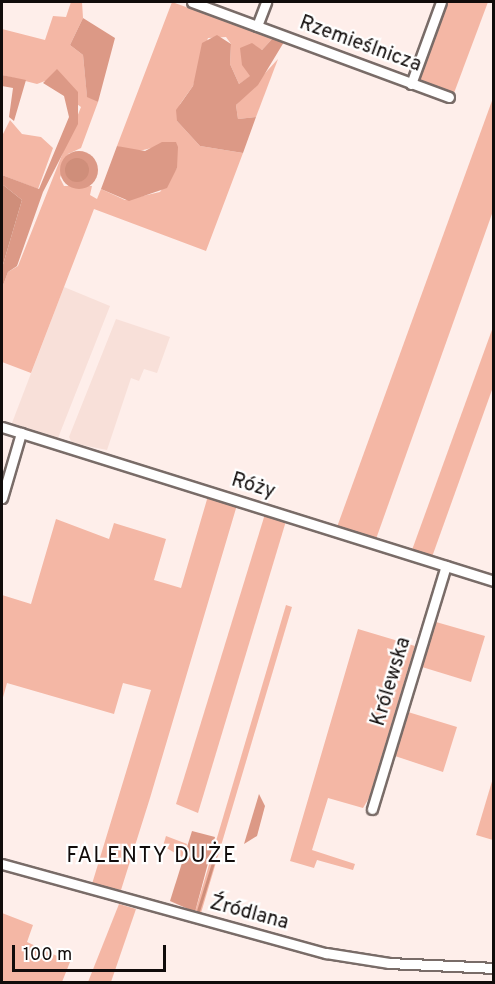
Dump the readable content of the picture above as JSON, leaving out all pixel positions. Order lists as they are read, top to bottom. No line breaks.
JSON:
{"streets":{"street":["Rzemieślnicza","Róży","Królewska","Źródlana"]},"crossings":[["Róży","Królewska"]],"districts":["FALENTY DUŻE"],"scale_bar":"100 m"}
